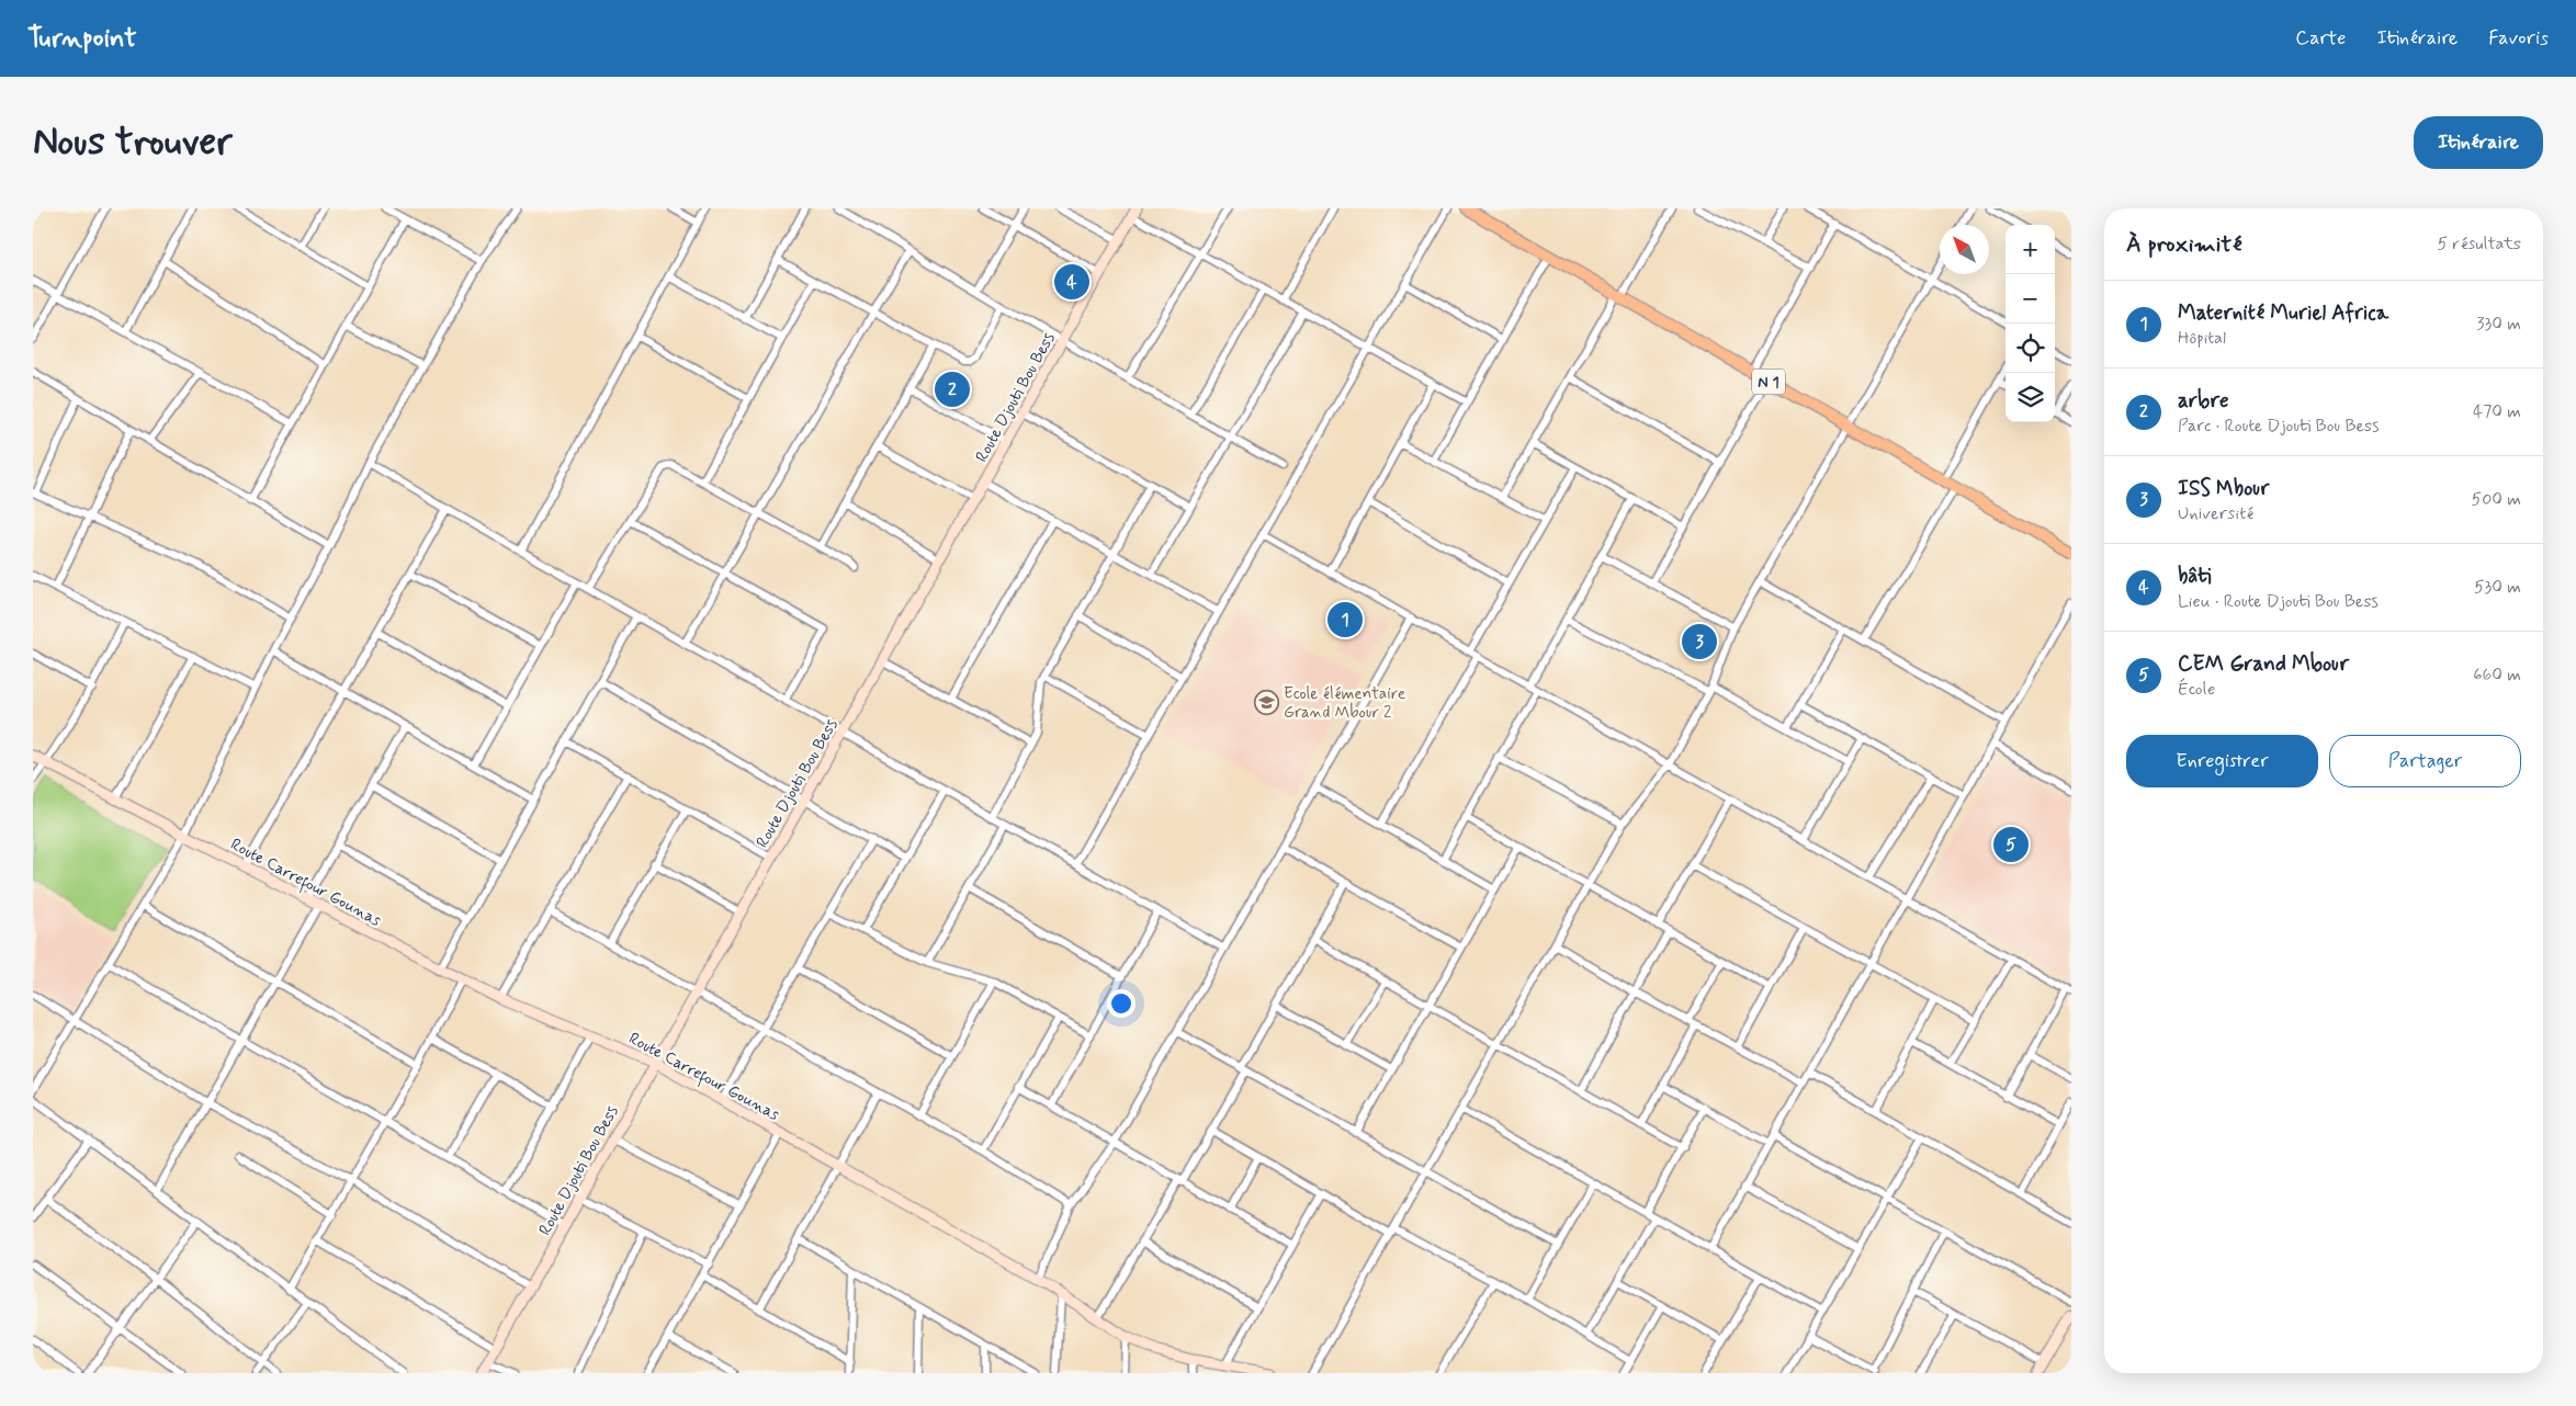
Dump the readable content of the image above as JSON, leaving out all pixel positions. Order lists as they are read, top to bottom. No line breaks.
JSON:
{"streets":{"highway":["N 1"],"main road":["Route Djouti Bou Bess","Route Carrefour Gounas"]},"crossings":[["Route Djouti Bou Bess","Route Carrefour Gounas"]],"places":{"school or university":["Ecole élémentaire Grand Mbour 2"]},"north":"top left","page":{"header":"Turnpoint","nav":["Carte","Itinéraire","Favoris"],"buttons":["Itinéraire",["Enregistrer","Partager"]],"title":"Nous trouver","heading":["À proximité","5 résultats"],"map_buttons":["+","−"],"pins":["4","2","1","3","5"],"list":[{"mark":"1","name":"Maternité Muriel Africa","note":"Hôpital","value":"330 m"},{"mark":"2","name":"arbre","note":"Parc · Route Djouti Bou Bess","value":"470 m"},{"mark":"3","name":"ISS Mbour","note":"Université","value":"500 m"},{"mark":"4","name":"bâti","note":"Lieu · Route Djouti Bou Bess","value":"530 m"},{"mark":"5","name":"CEM Grand Mbour","note":"École","value":"660 m"}]}}
